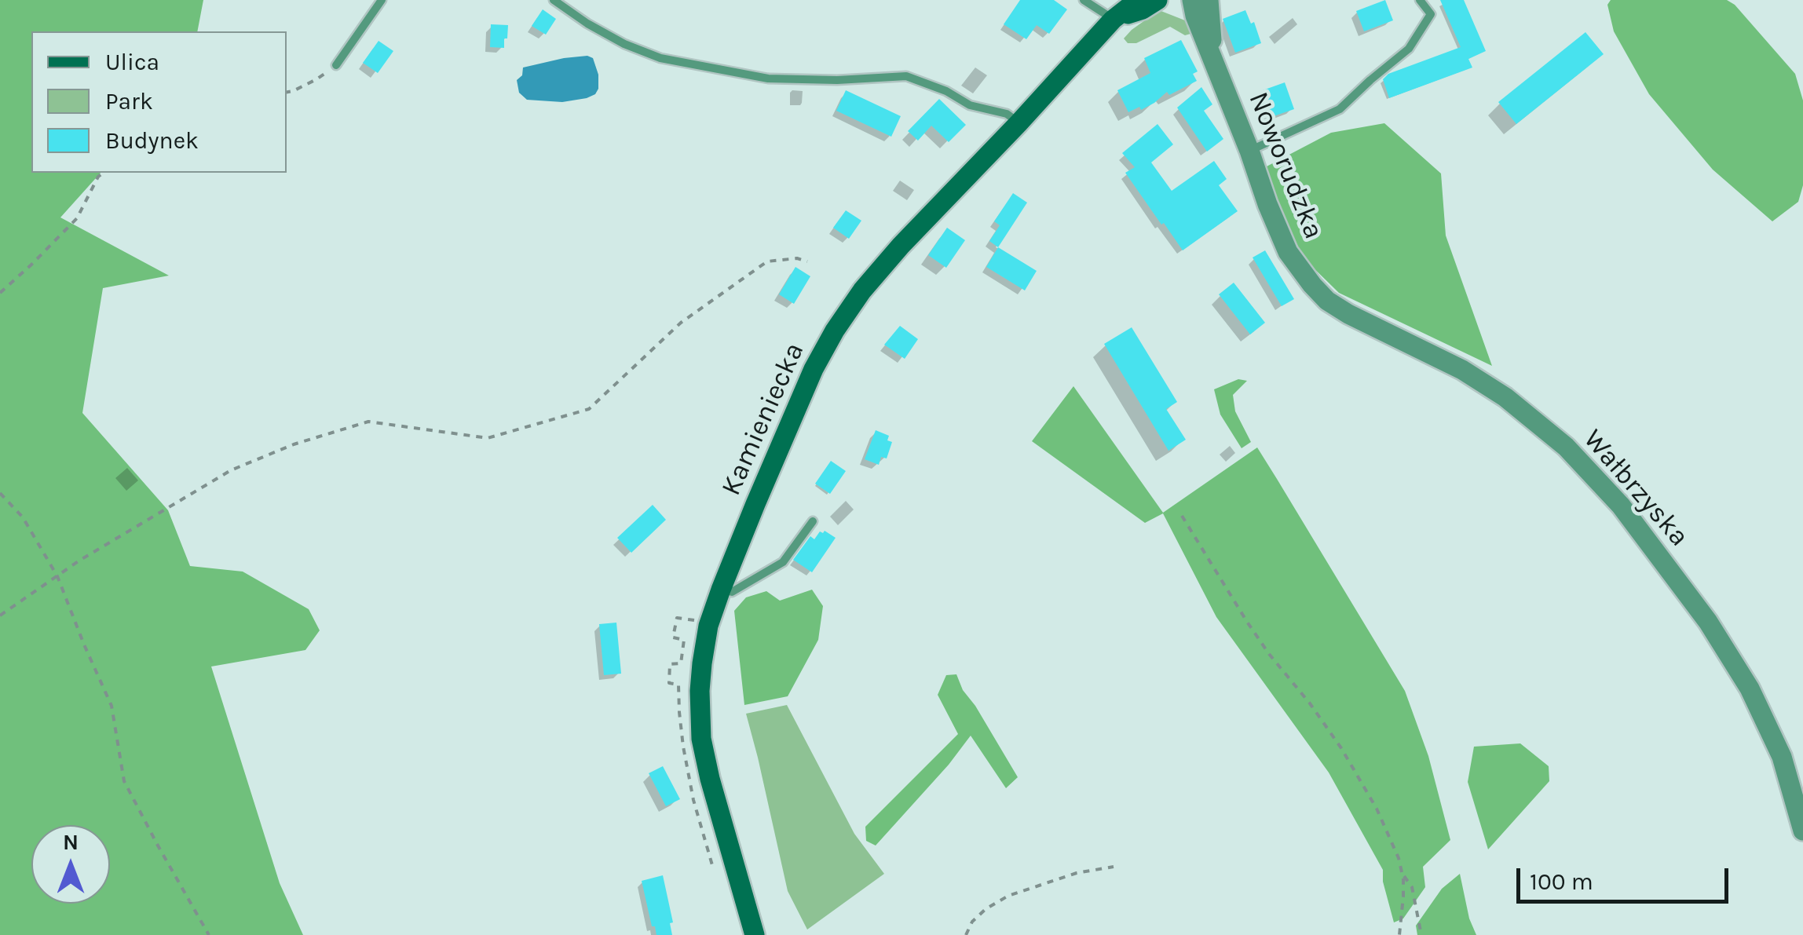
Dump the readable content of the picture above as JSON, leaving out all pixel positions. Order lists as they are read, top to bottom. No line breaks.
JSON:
{"streets":{"main road":["Kamieniecka"],"street":["Noworudzka","Wałbrzyska"]},"crossings":[["Noworudzka","Wałbrzyska"]],"legend":["Ulica","Park","Budynek"],"scale_bar":"100 m","north":"top"}
